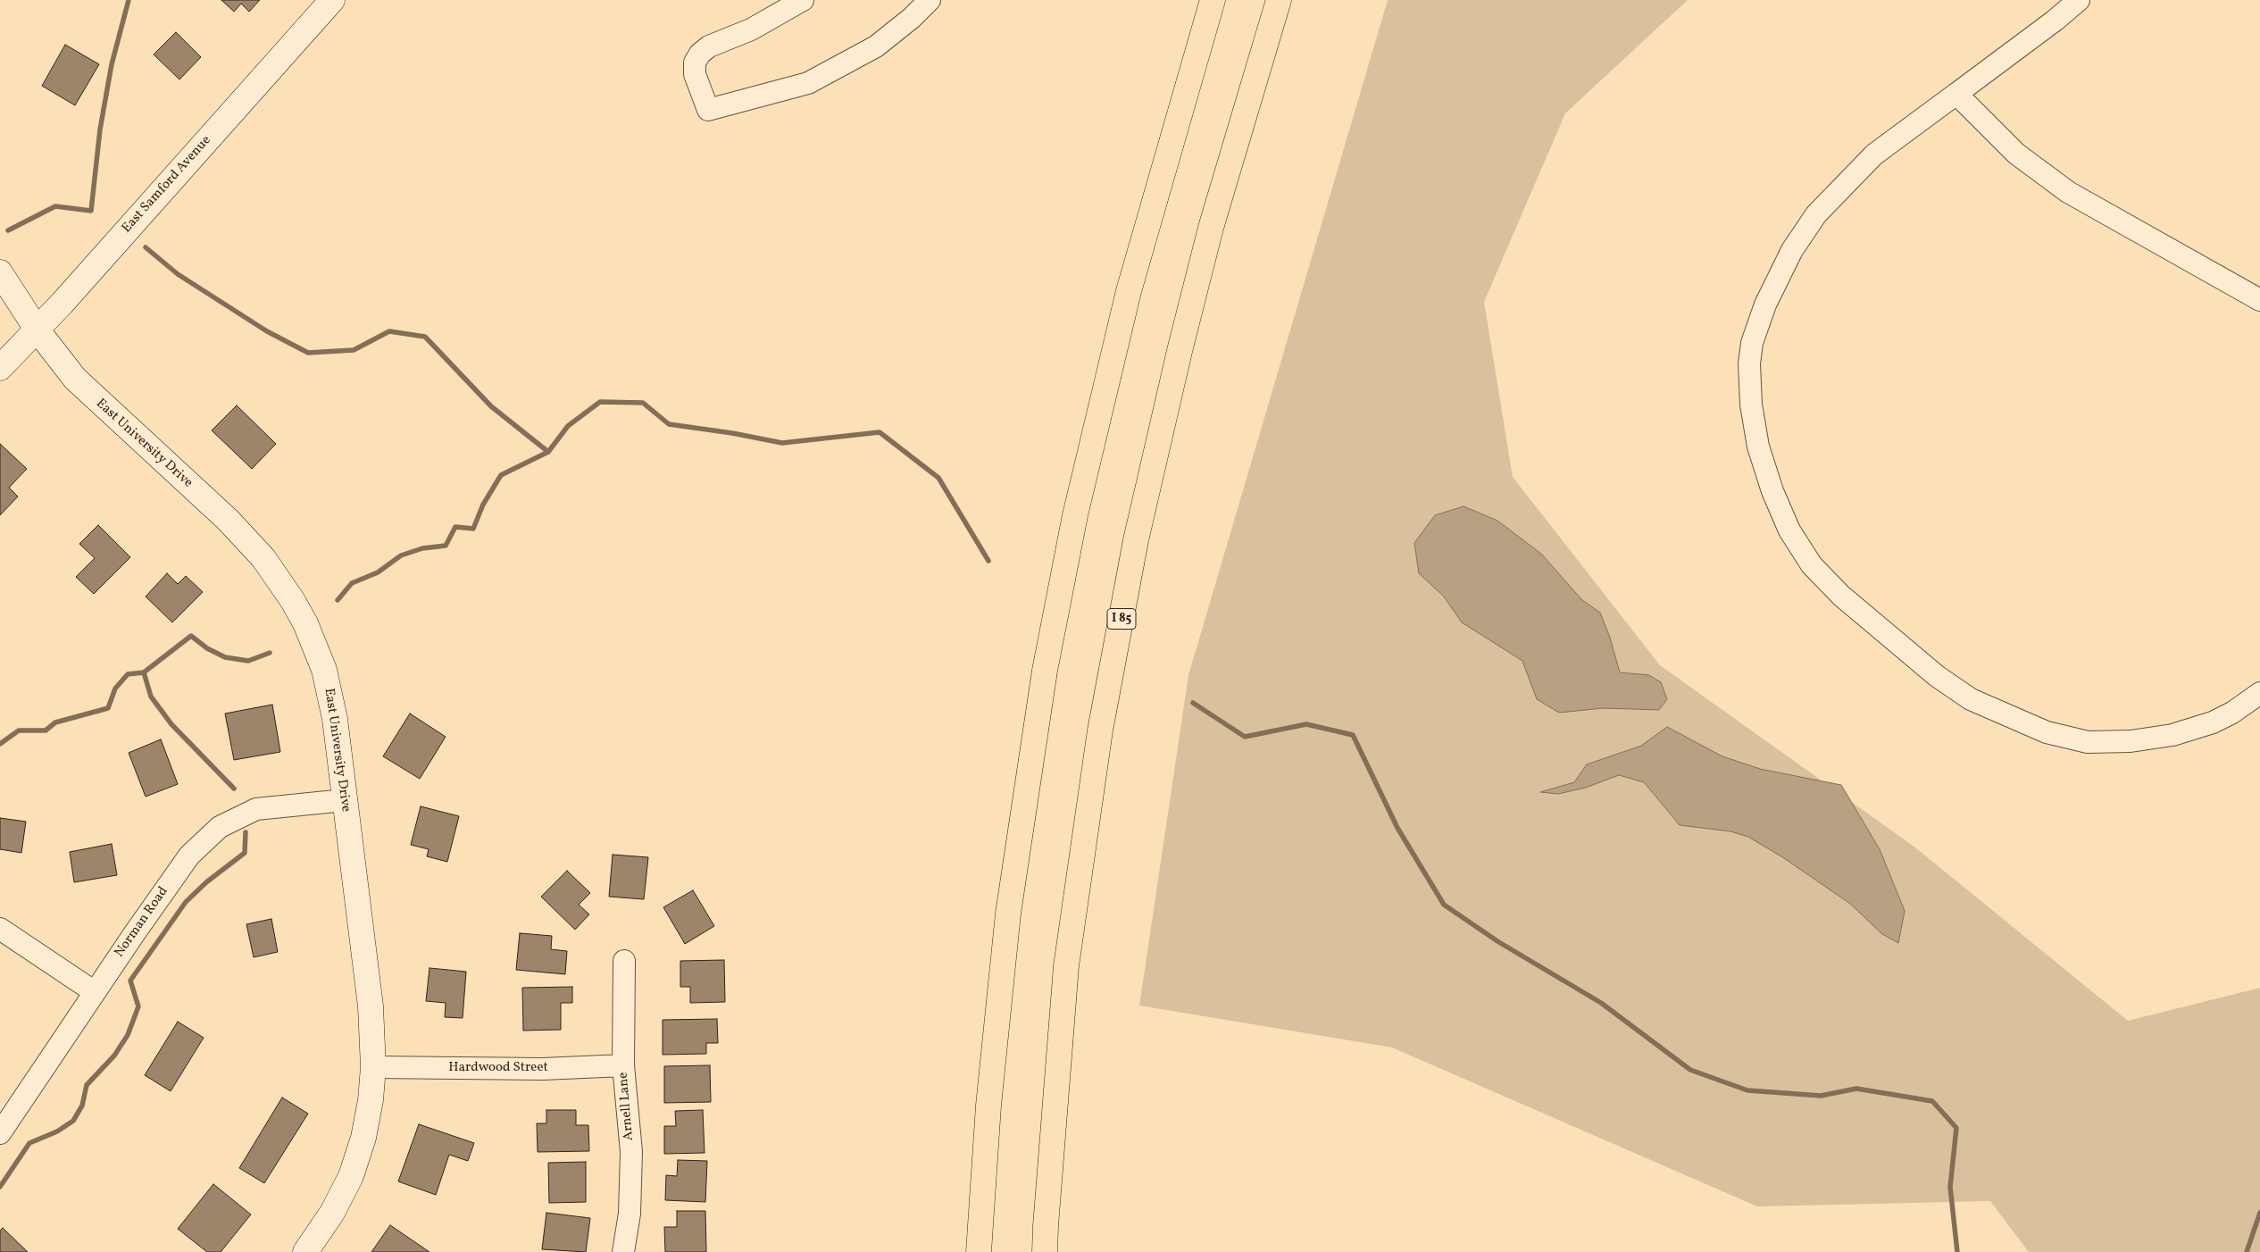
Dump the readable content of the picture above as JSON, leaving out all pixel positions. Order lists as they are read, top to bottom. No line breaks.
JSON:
{"streets":{"highway":["I 85"],"main road":["East Samford Avenue","East University Drive"],"street":["Norman Road","Hardwood Street","Arnell Lane"]},"crossings":[["East Samford Avenue","East University Drive"],["East University Drive","Norman Road"],["East University Drive","Hardwood Street"],["Hardwood Street","Arnell Lane"]]}
